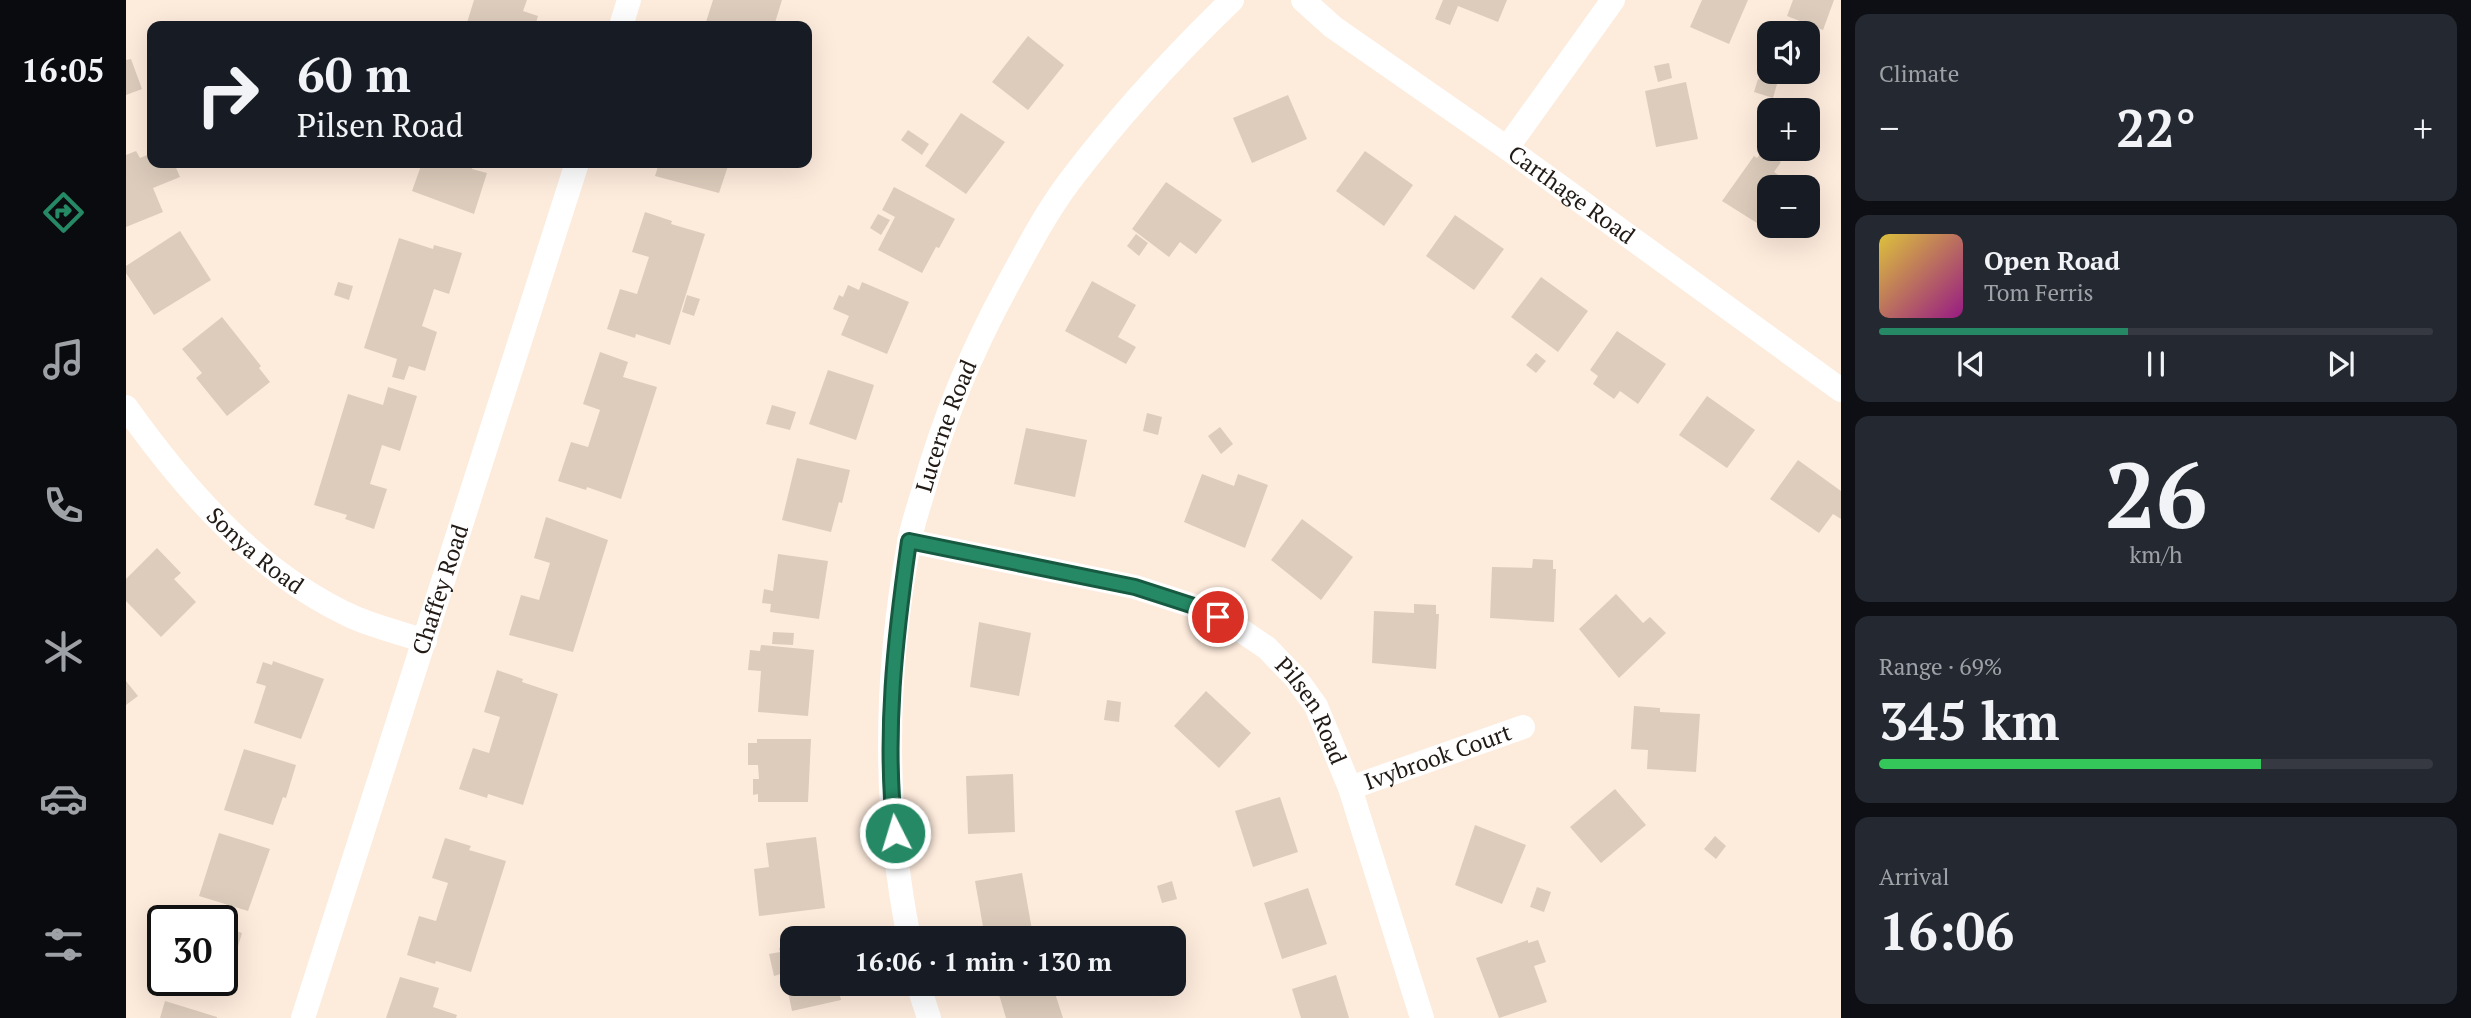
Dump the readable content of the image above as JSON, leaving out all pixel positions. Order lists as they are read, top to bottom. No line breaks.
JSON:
{"streets":{"street":["Carthage Road","Lucerne Road","Sonya Road","Chaffey Road","Pilsen Road","Ivybrook Court"]},"crossings":[["Lucerne Road","Pilsen Road"],["Sonya Road","Chaffey Road"],["Pilsen Road","Ivybrook Court"]],"page":{"tabs":"16:05","tile":["Climate",["26","km/h"],["Range · 69%","345 km"],["Arrival","16:06"]],"map_buttons":["+","−"],"turn":["60 m","Pilsen Road"],"heat":["−","22°","+"],"song":["Open Road","Tom Ferris"],"limit":"30","trip":"16:06 · 1 min · 130 m"}}
